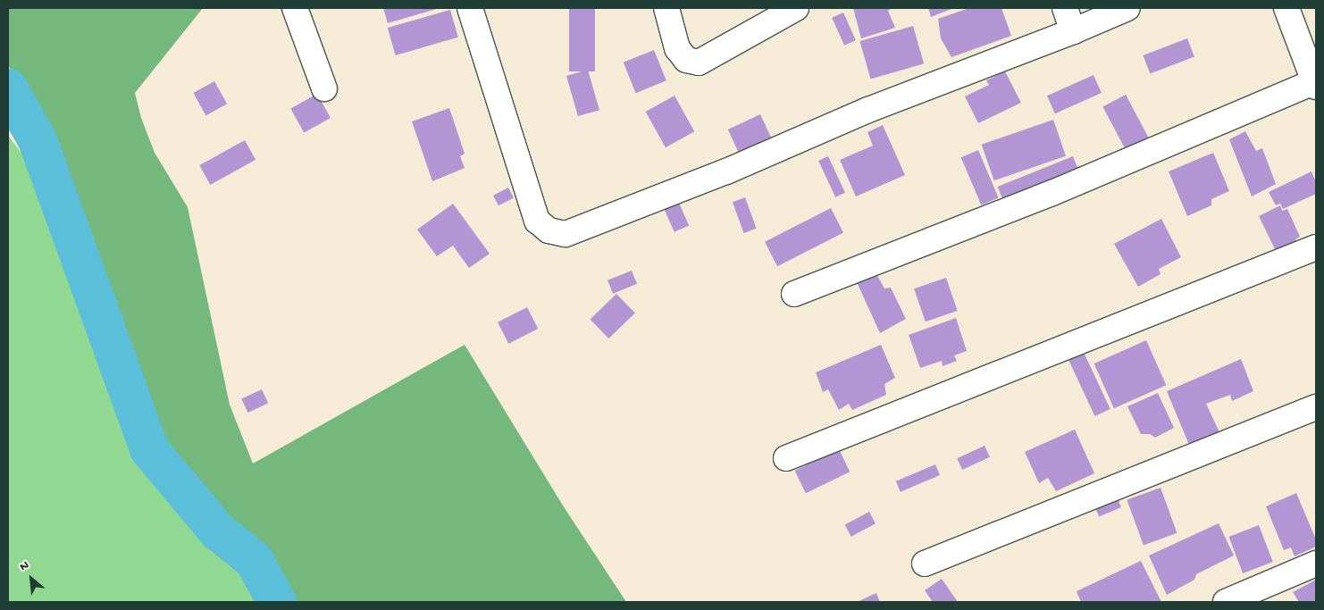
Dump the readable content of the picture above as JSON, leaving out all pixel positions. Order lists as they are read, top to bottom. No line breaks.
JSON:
{"north":"top left"}
